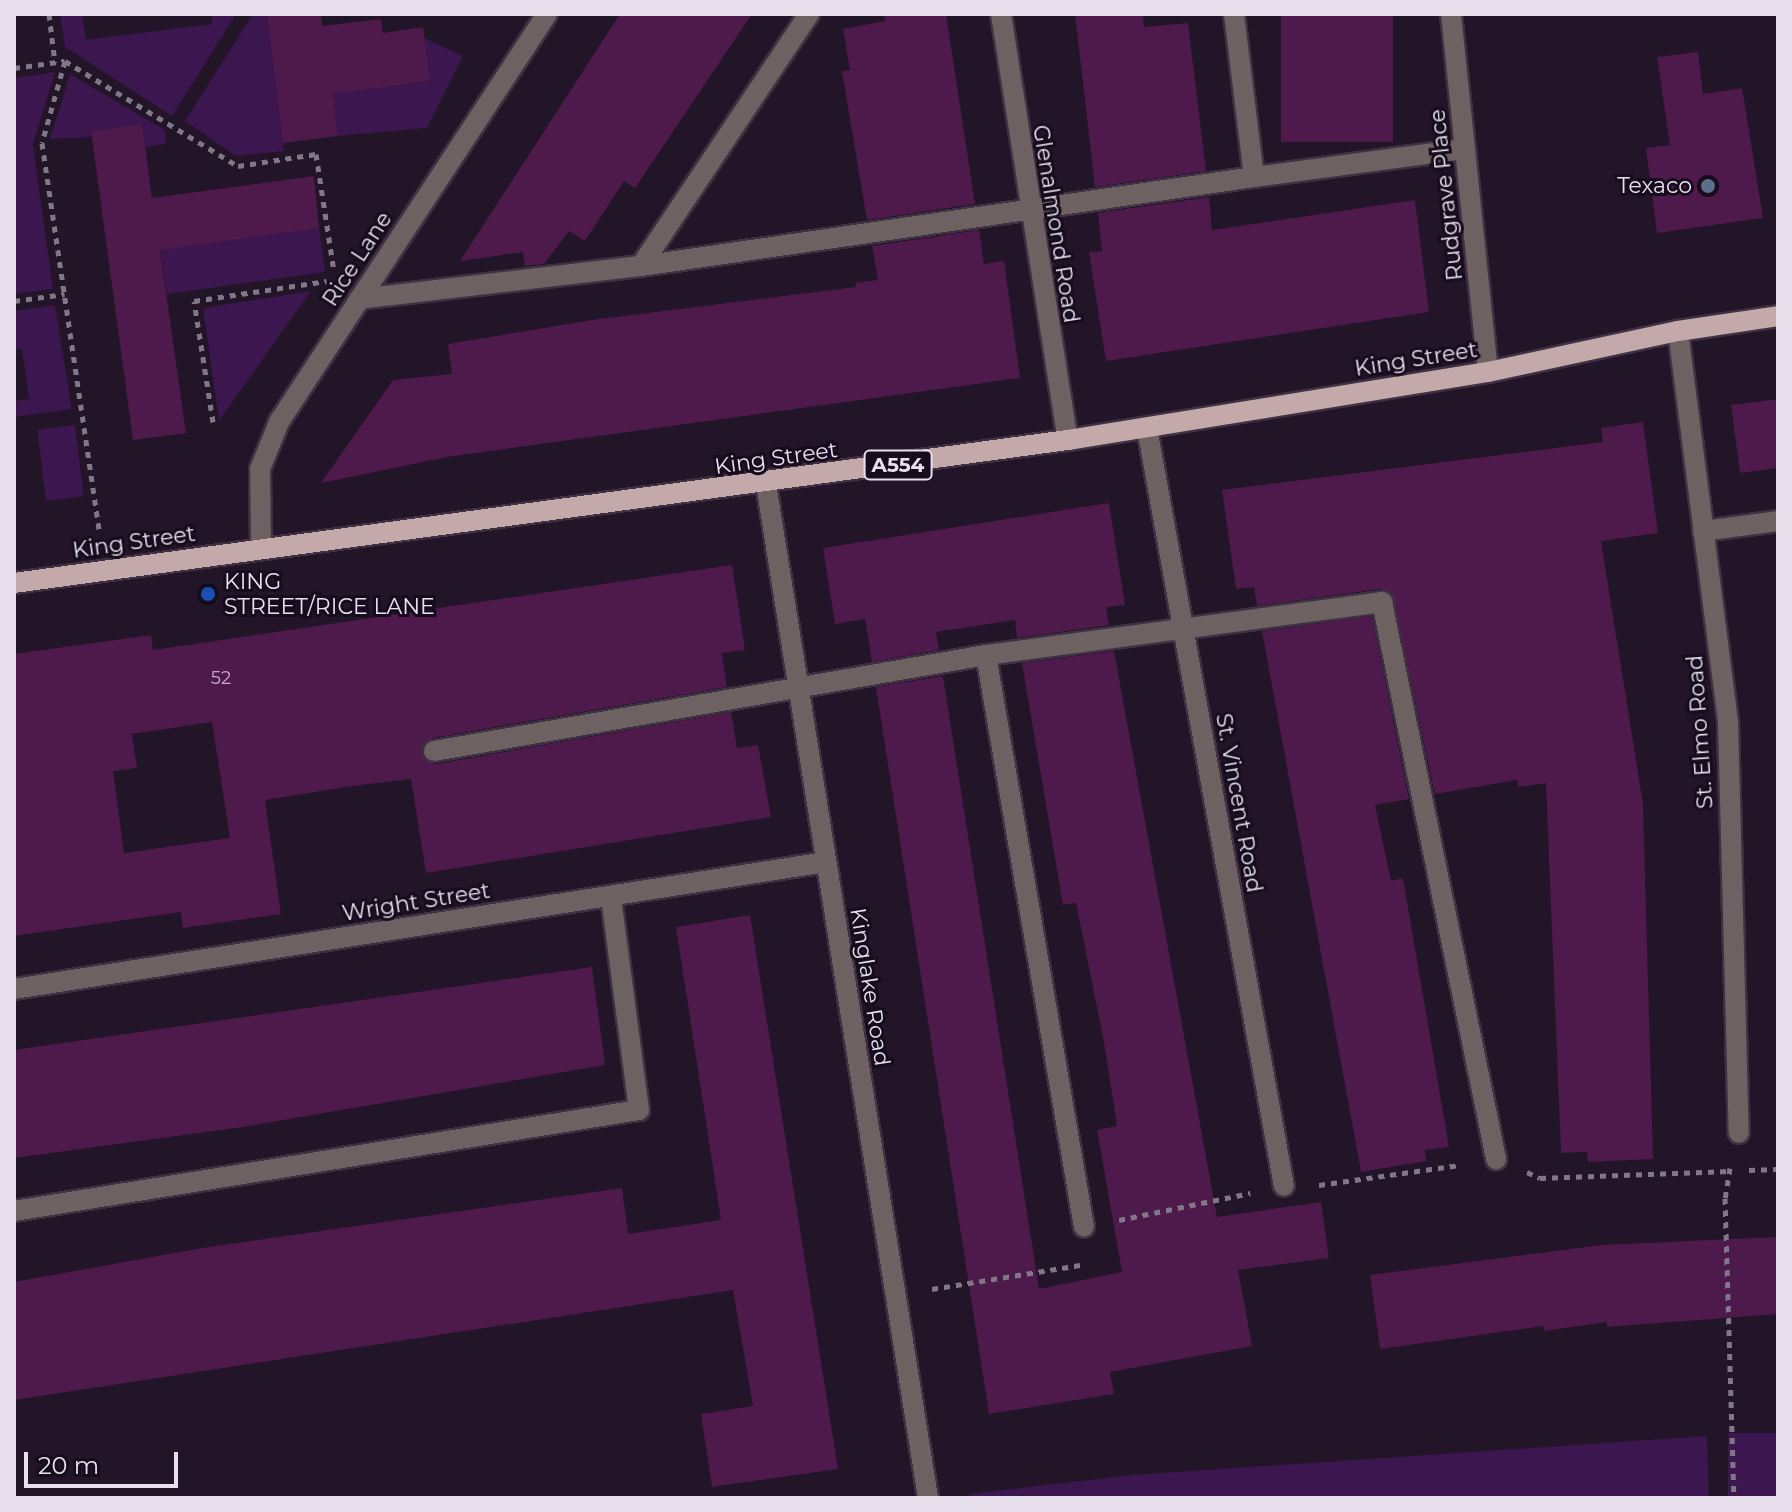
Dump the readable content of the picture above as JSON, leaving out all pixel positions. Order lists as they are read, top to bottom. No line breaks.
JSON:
{"streets":{"main road":["King Street","A554"],"street":["Rudgrave Place","Glenalmond Road","Rice Lane","St. Elmo Road","St. Vincent Road","Wright Street","Kinglake Road"]},"crossings":[["Rudgrave Place","King Street"],["Glenalmond Road","King Street"],["Rice Lane","King Street"],["King Street","St. Elmo Road"],["King Street","St. Vincent Road"],["King Street","Kinglake Road"],["Wright Street","Kinglake Road"]],"places":["Texaco","KING STREET/RICE LANE"],"house_numbers":["52"],"scale_bar":"20 m"}
